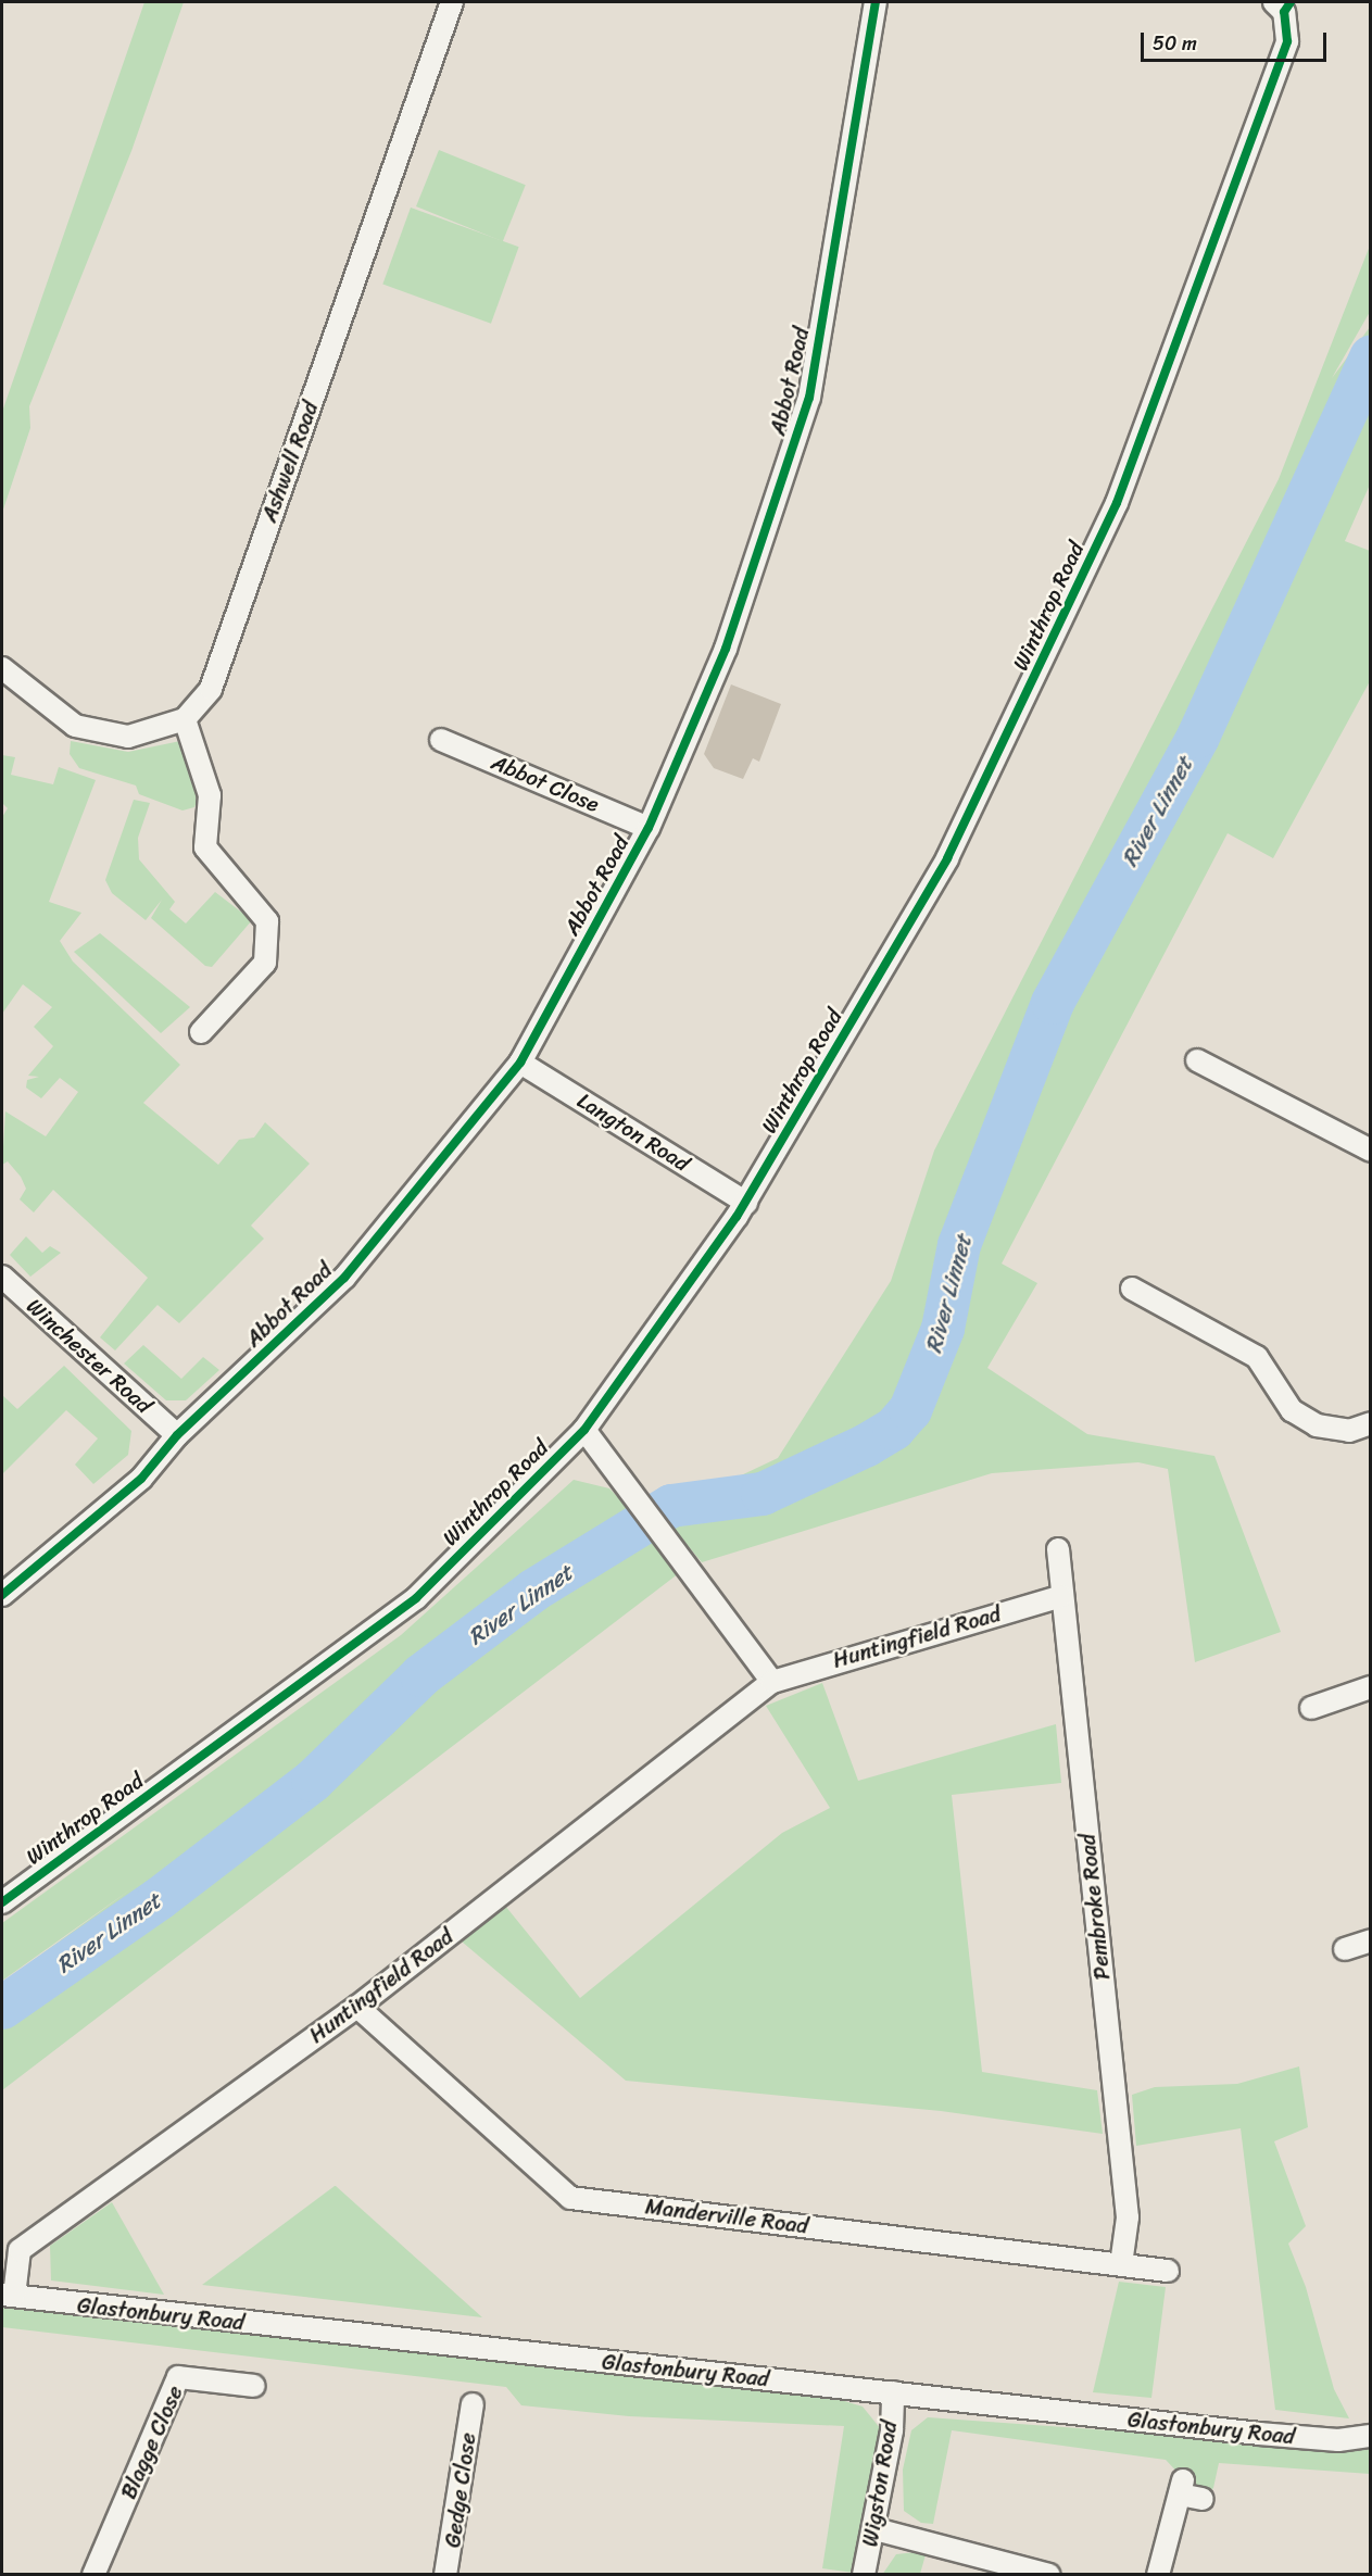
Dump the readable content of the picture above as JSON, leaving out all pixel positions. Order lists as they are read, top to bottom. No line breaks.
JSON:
{"streets":{"street":["Abbot Road","Ashwell Road","Winthrop Road","Abbot Close","Langton Road","Winchester Road","Huntingfield Road","Pembroke Road","Manderville Road","Glastonbury Road","Blagge Close","Wigston Road","Gedge Close"]},"crossings":[["Abbot Road","Abbot Close"],["Abbot Road","Langton Road"],["Abbot Road","Winchester Road"],["Winthrop Road","Langton Road"],["Huntingfield Road","Pembroke Road"],["Huntingfield Road","Manderville Road"],["Huntingfield Road","Glastonbury Road"],["Pembroke Road","Manderville Road"],["Glastonbury Road","Wigston Road"]],"water":["River Linnet"],"scale_bar":"50 m"}
